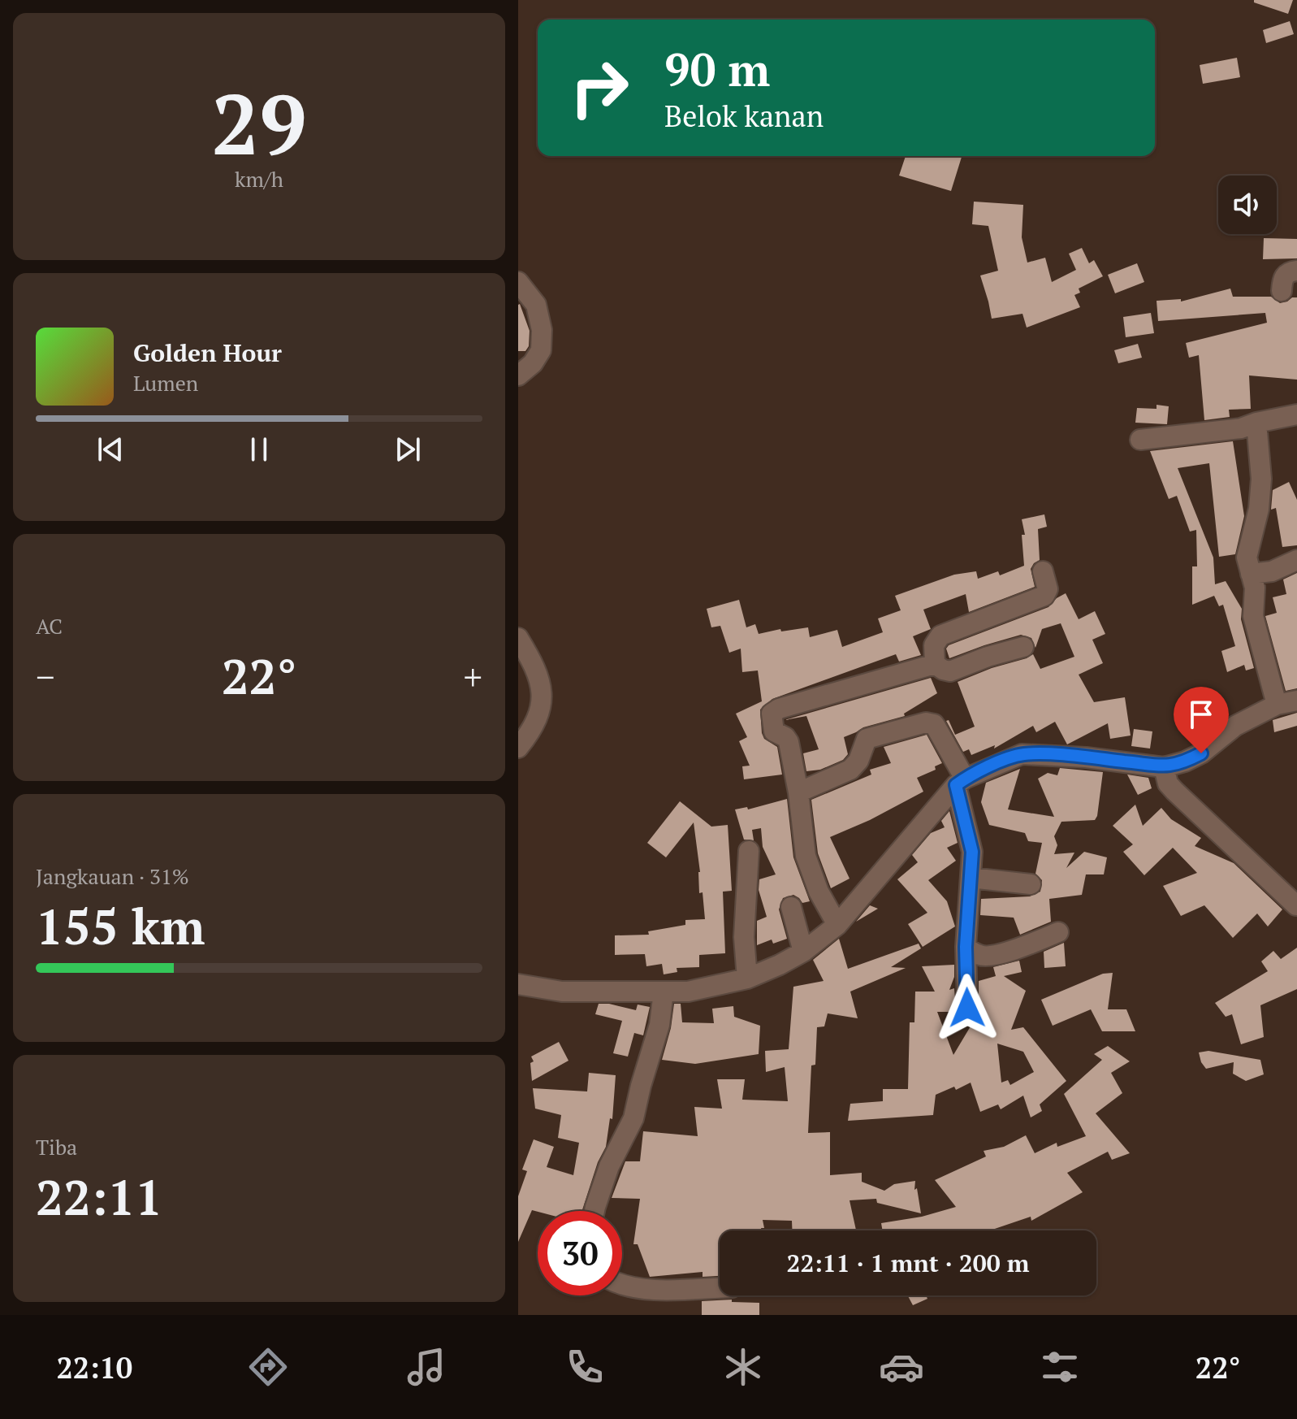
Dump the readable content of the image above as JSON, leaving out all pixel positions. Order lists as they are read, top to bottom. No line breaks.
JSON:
{"page":{"tile":[["29","km/h"],"AC",["Jangkauan · 31%","155 km"],["Tiba","22:11"]],"turn":["90 m","Belok kanan"],"song":["Golden Hour","Lumen"],"heat":["−","22°","+"],"limit":"30","trip":"22:11 · 1 mnt · 200 m","tabs":["22:10","22°"]}}
